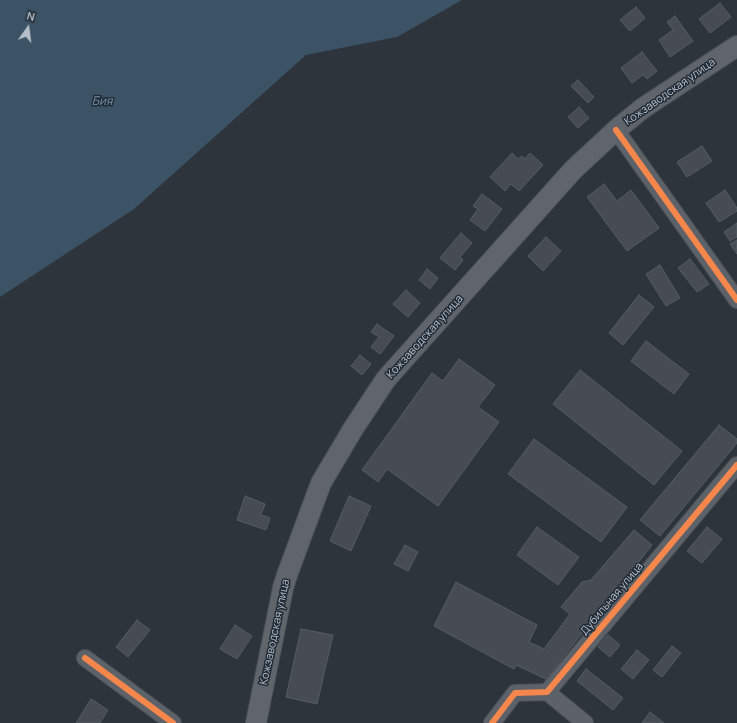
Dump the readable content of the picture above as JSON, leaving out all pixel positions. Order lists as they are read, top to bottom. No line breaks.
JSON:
{"streets":{"main road":["Кожзаводская улица"],"street":["Дубильная улица"]},"water":["Бия"],"north":"top"}
